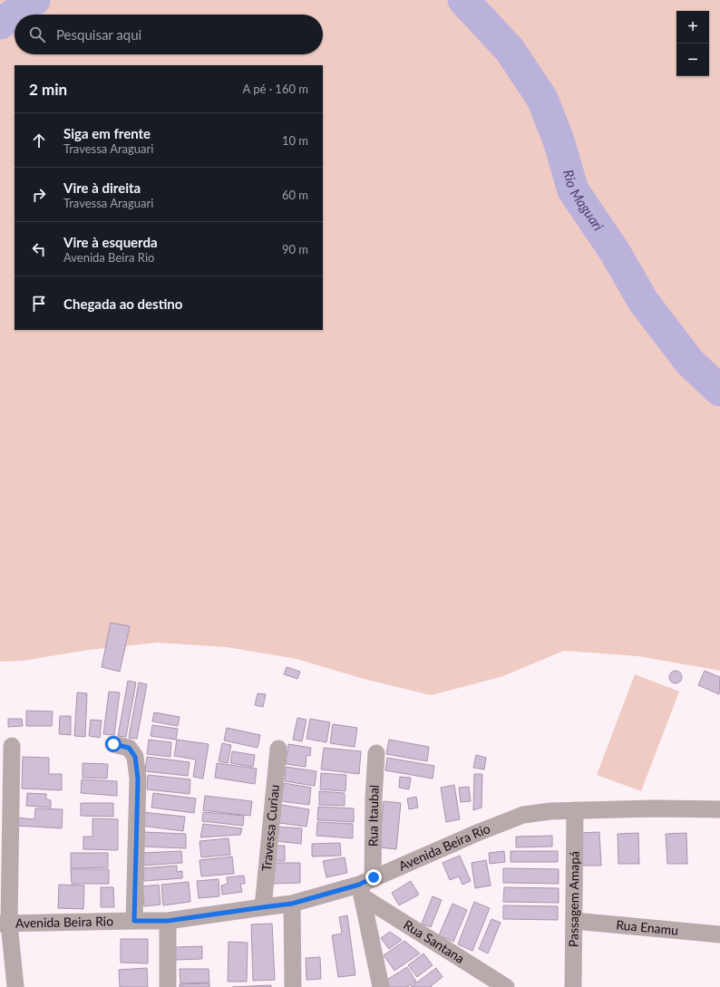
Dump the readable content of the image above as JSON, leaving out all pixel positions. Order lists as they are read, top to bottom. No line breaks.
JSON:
{"streets":{"street":["Rua Itaubal","Travessa Curiau","Avenida Beira Rio","Passagem Amapá","Rua Enamu","Rua Santana"]},"crossings":[["Rua Itaubal","Avenida Beira Rio"],["Rua Itaubal","Rua Santana"],["Travessa Curiau","Avenida Beira Rio"],["Avenida Beira Rio","Passagem Amapá"],["Avenida Beira Rio","Rua Santana"],["Passagem Amapá","Rua Enamu"]],"water":["Rio Maguari"],"page":{"map_buttons":["+","−"],"search":"Pesquisar aqui","heading":["2 min","A pé · 160 m"],"list":[["Siga em frente","Travessa Araguari","10 m"],["Vire à direita","Travessa Araguari","60 m"],["Vire à esquerda","Avenida Beira Rio","90 m"],"Chegada ao destino"]}}
